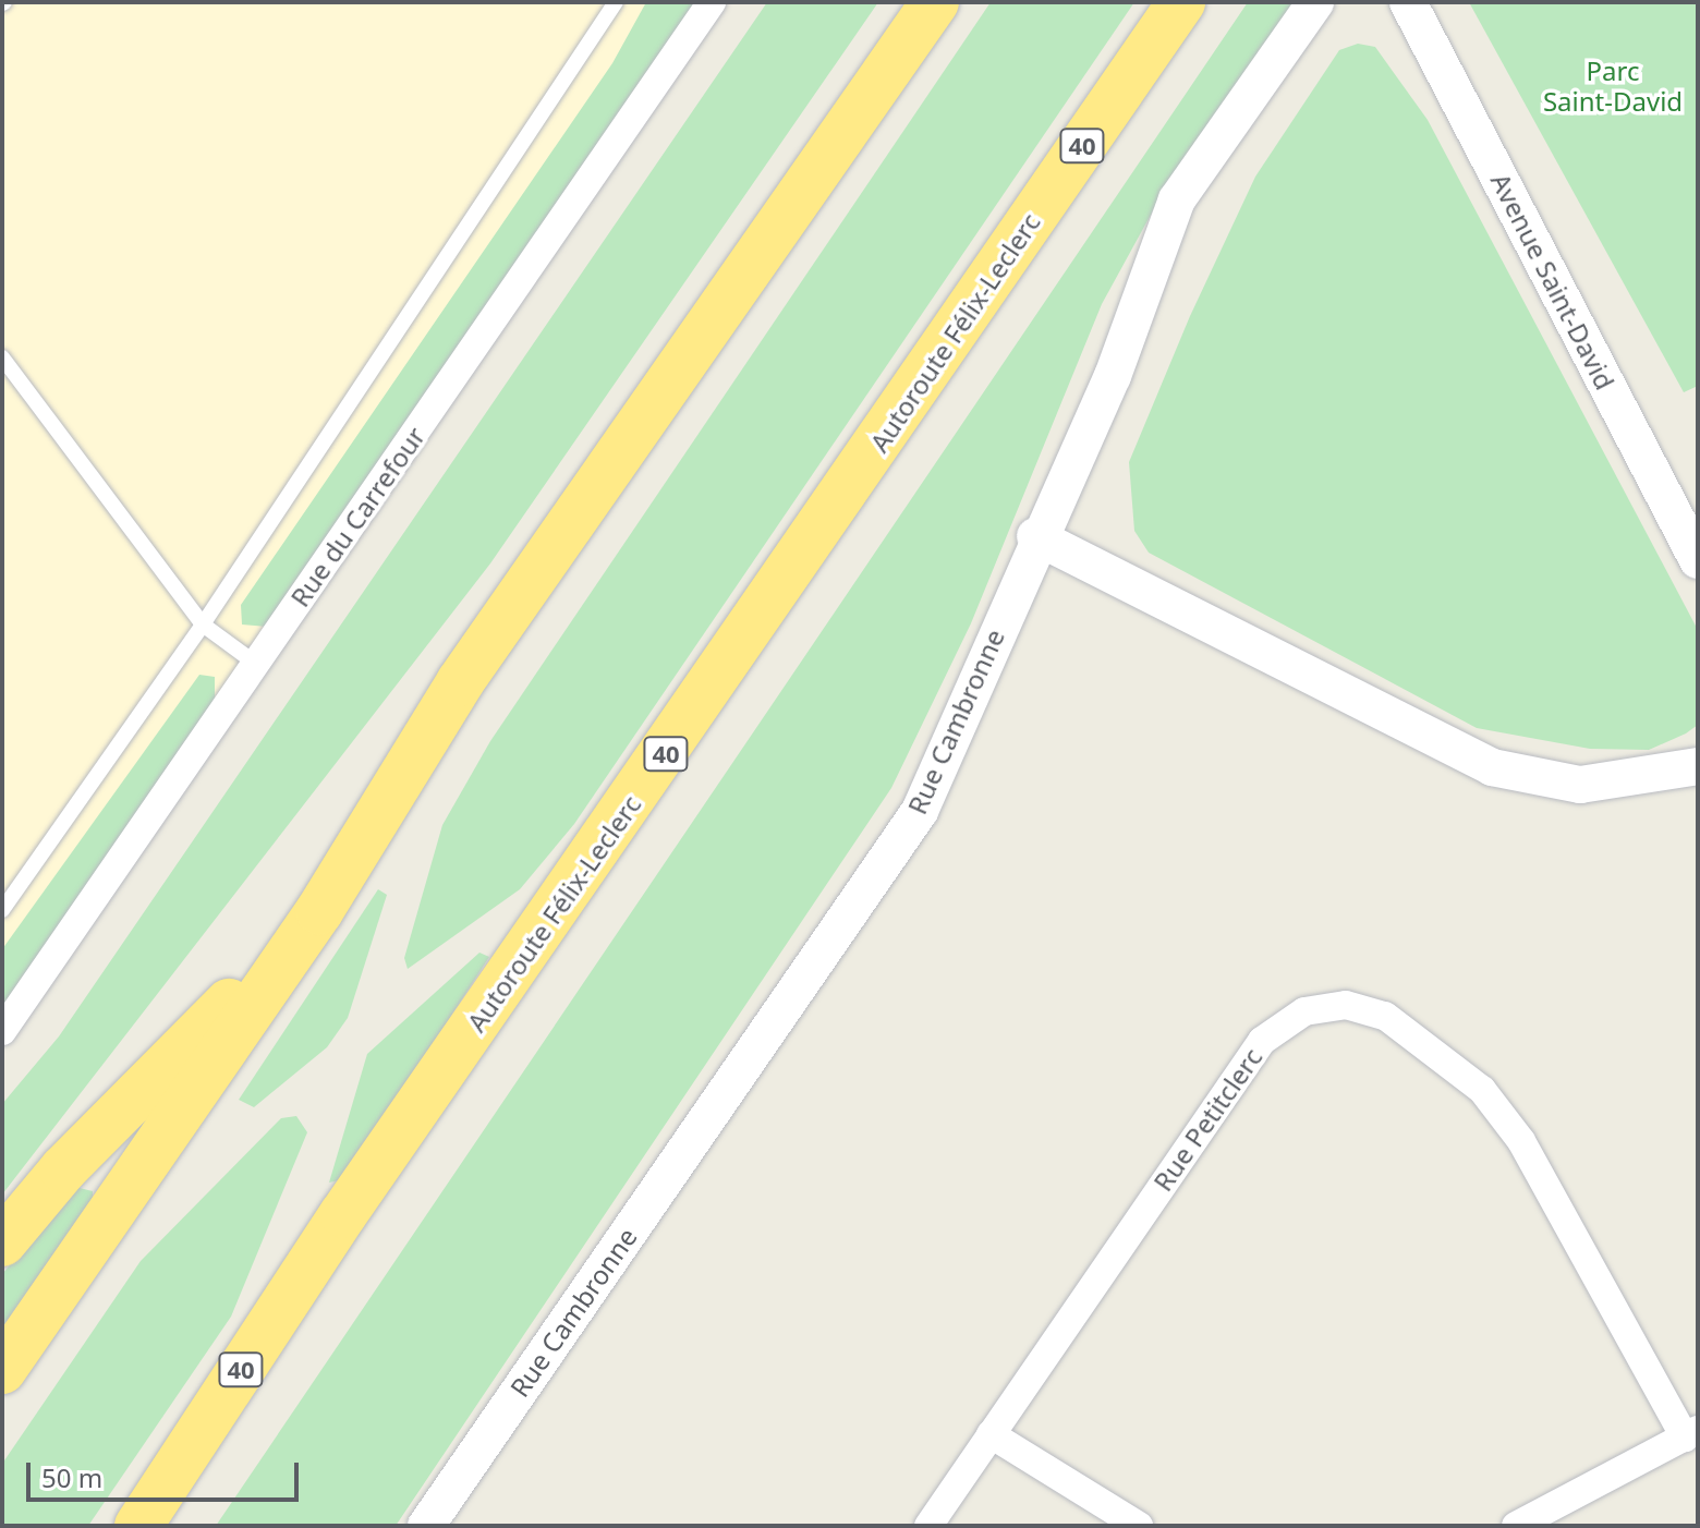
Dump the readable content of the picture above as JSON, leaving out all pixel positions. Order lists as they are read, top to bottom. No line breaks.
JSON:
{"streets":{"highway":["40","Autoroute Félix-Leclerc"],"street":["Avenue Saint-David","Rue du Carrefour","Rue Cambronne","Rue Petitclerc"]},"parks":["Parc Saint-David"],"scale_bar":"50 m"}
